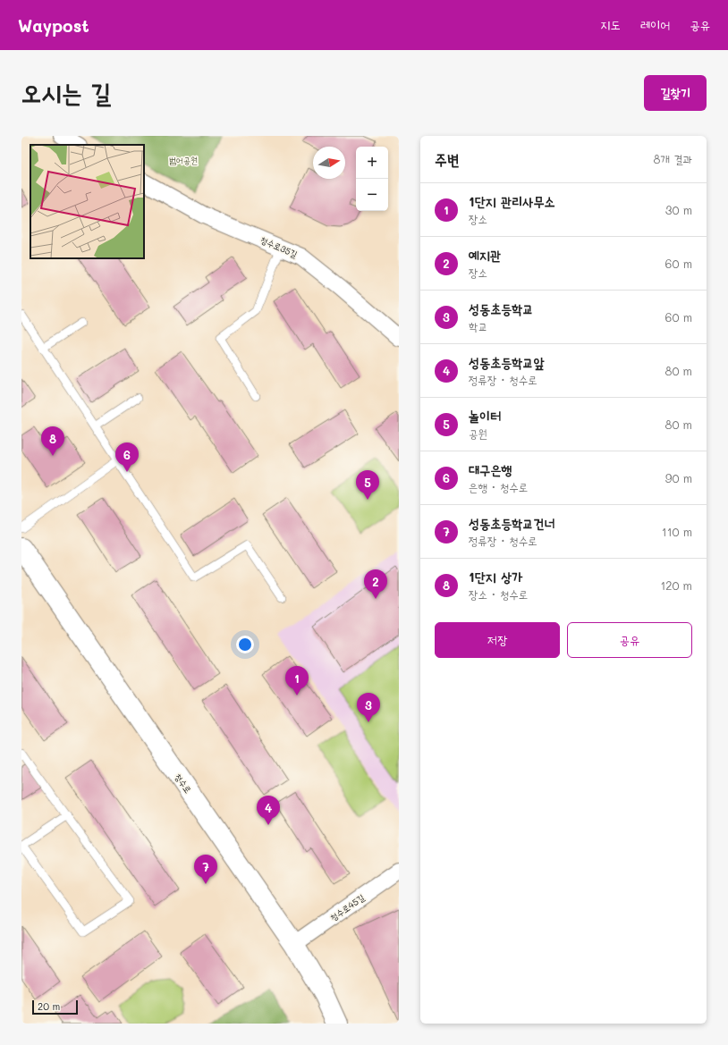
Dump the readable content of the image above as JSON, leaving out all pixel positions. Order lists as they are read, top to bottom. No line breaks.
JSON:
{"streets":{"main road":["청수로"],"street":["청수로35길","청수로45길"]},"crossings":[["청수로","청수로45길"]],"parks":["범어공원"],"scale_bar":"20 m","north":"right","page":{"header":"Waypost","nav":["지도","레이어","공유"],"buttons":["길찾기",["저장","공유"]],"title":"오시는 길","heading":["주변","8개 결과"],"map_buttons":["+","−"],"list":[{"mark":"1","name":"1단지 관리사무소","note":"장소","value":"30 m"},{"mark":"2","name":"예지관","note":"장소","value":"60 m"},{"mark":"3","name":"성동초등학교","note":"학교","value":"60 m"},{"mark":"4","name":"성동초등학교앞","note":"정류장 · 청수로","value":"80 m"},{"mark":"5","name":"놀이터","note":"공원","value":"80 m"},{"mark":"6","name":"대구은행","note":"은행 · 청수로","value":"90 m"},{"mark":"7","name":"성동초등학교건너","note":"정류장 · 청수로","value":"110 m"},{"mark":"8","name":"1단지 상가","note":"장소 · 청수로","value":"120 m"}],"pins":["8","6","5","2","1","3","4","7"],"scale":"20 m"}}
